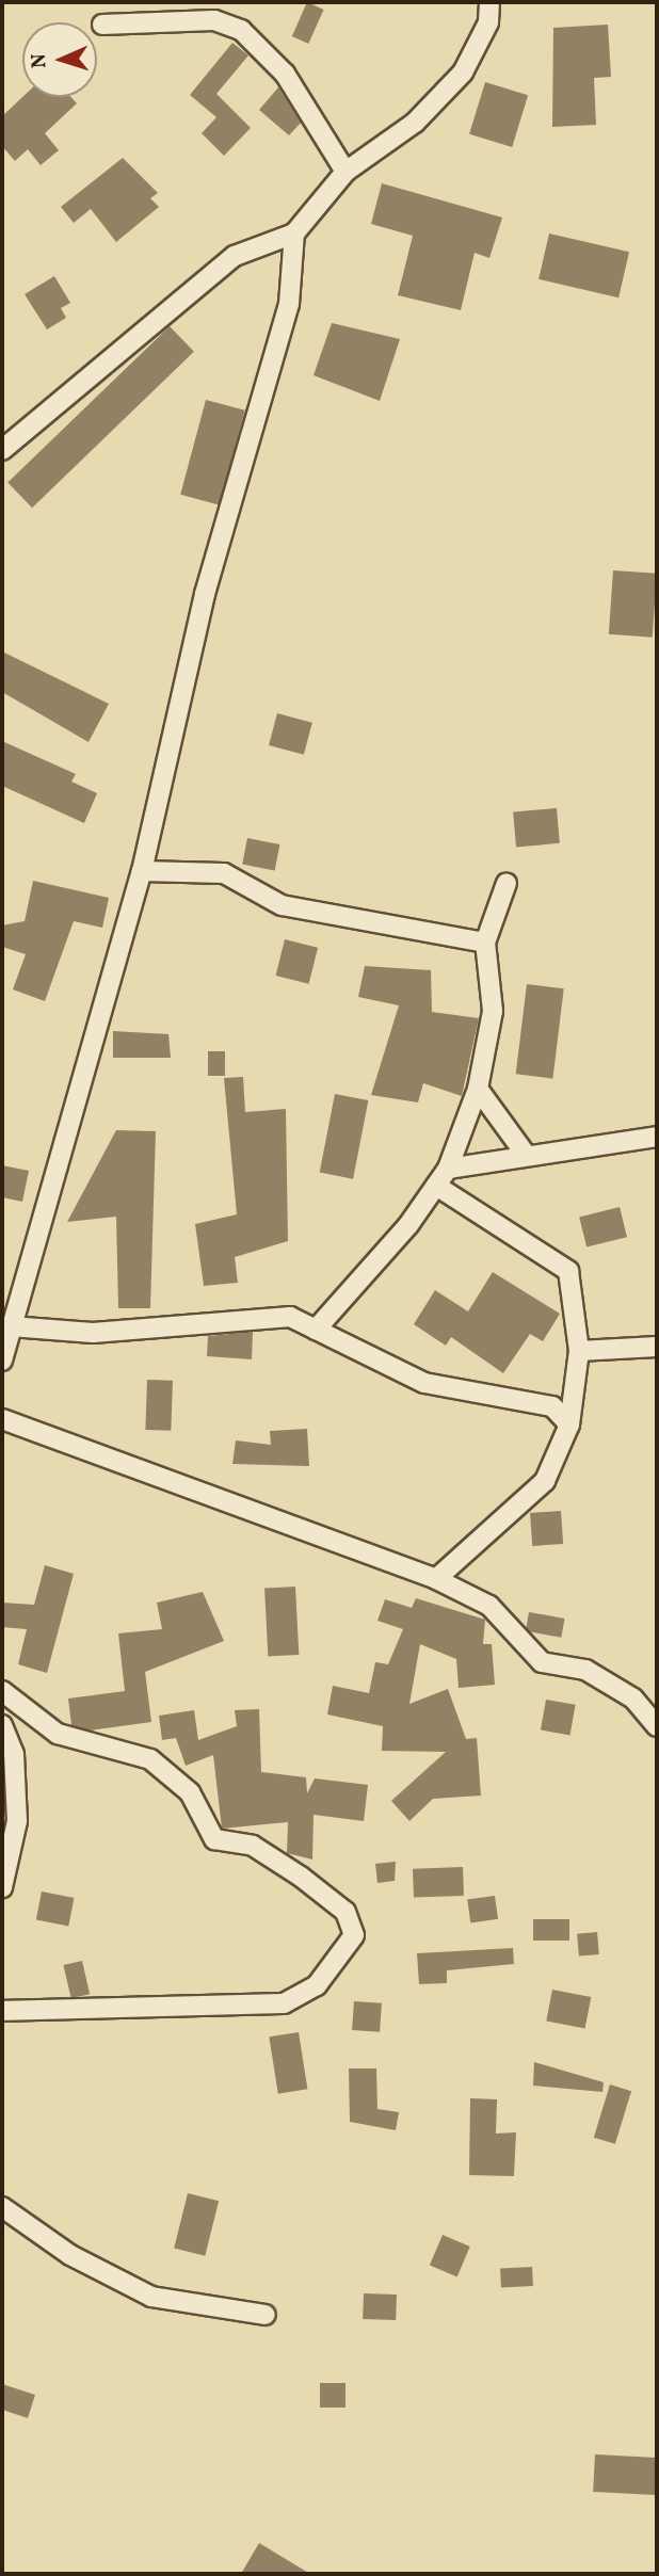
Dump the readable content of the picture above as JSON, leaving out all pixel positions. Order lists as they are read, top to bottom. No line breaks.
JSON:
{"north":"left"}
